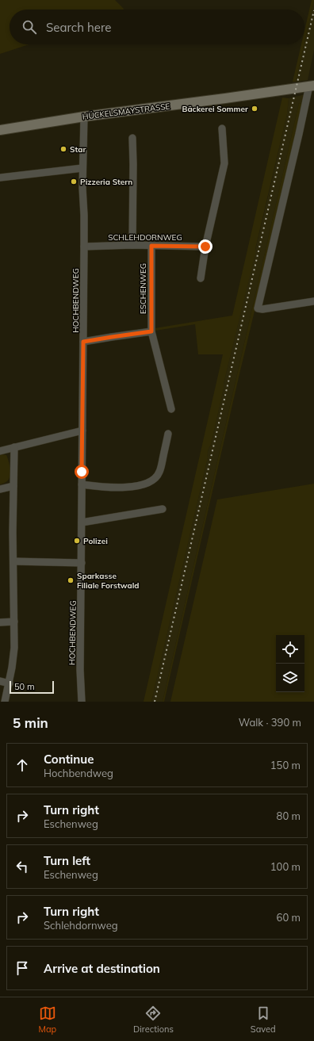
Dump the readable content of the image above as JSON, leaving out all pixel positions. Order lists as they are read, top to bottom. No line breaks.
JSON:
{"streets":{"main road":["HÜCKELSMAYSTRASSE"],"street":["SCHLEHDORNWEG","ESCHENWEG","HOCHBENDWEG"]},"crossings":[["HÜCKELSMAYSTRASSE","HOCHBENDWEG"],["SCHLEHDORNWEG","ESCHENWEG"],["SCHLEHDORNWEG","HOCHBENDWEG"]],"places":["Bäckerei Sommer","Star","Pizzeria Stern","Polizei","Sparkasse Filiale Forstwald"],"scale_bar":"50 m","page":{"search":"Search here","scale":"50 m","heading":["5 min","Walk · 390 m"],"list":[["Continue","Hochbendweg","150 m"],["Turn right","Eschenweg","80 m"],["Turn left","Eschenweg","100 m"],["Turn right","Schlehdornweg","60 m"],"Arrive at destination"],"nav":["Map","Directions","Saved"]}}
